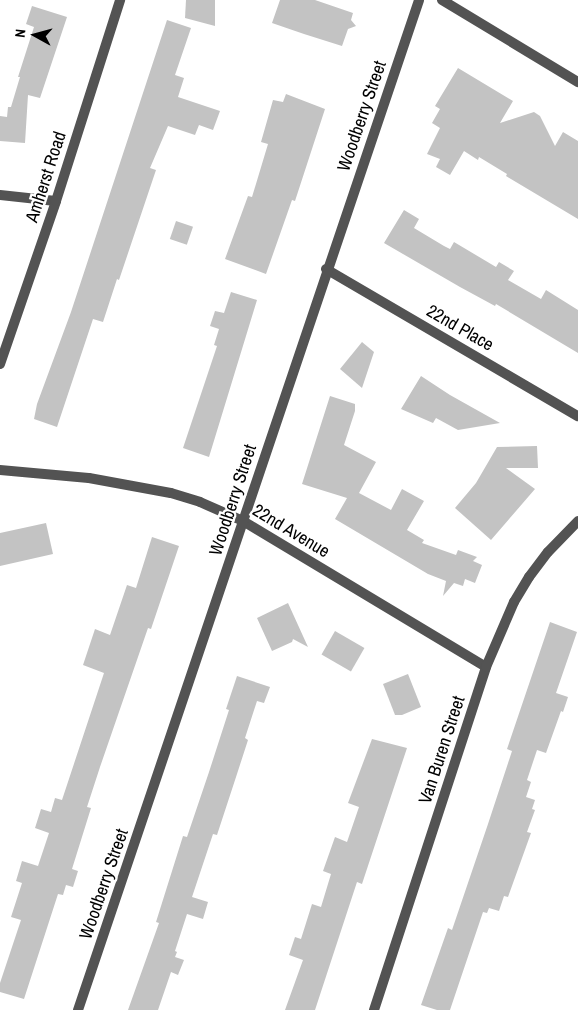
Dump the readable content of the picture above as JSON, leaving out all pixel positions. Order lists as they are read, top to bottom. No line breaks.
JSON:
{"streets":{"street":["Woodberry Street","Amherst Road","22nd Place","22nd Avenue","Van Buren Street"]},"crossings":[["Woodberry Street","22nd Place"],["Woodberry Street","22nd Avenue"],["22nd Avenue","Van Buren Street"]],"north":"left"}
